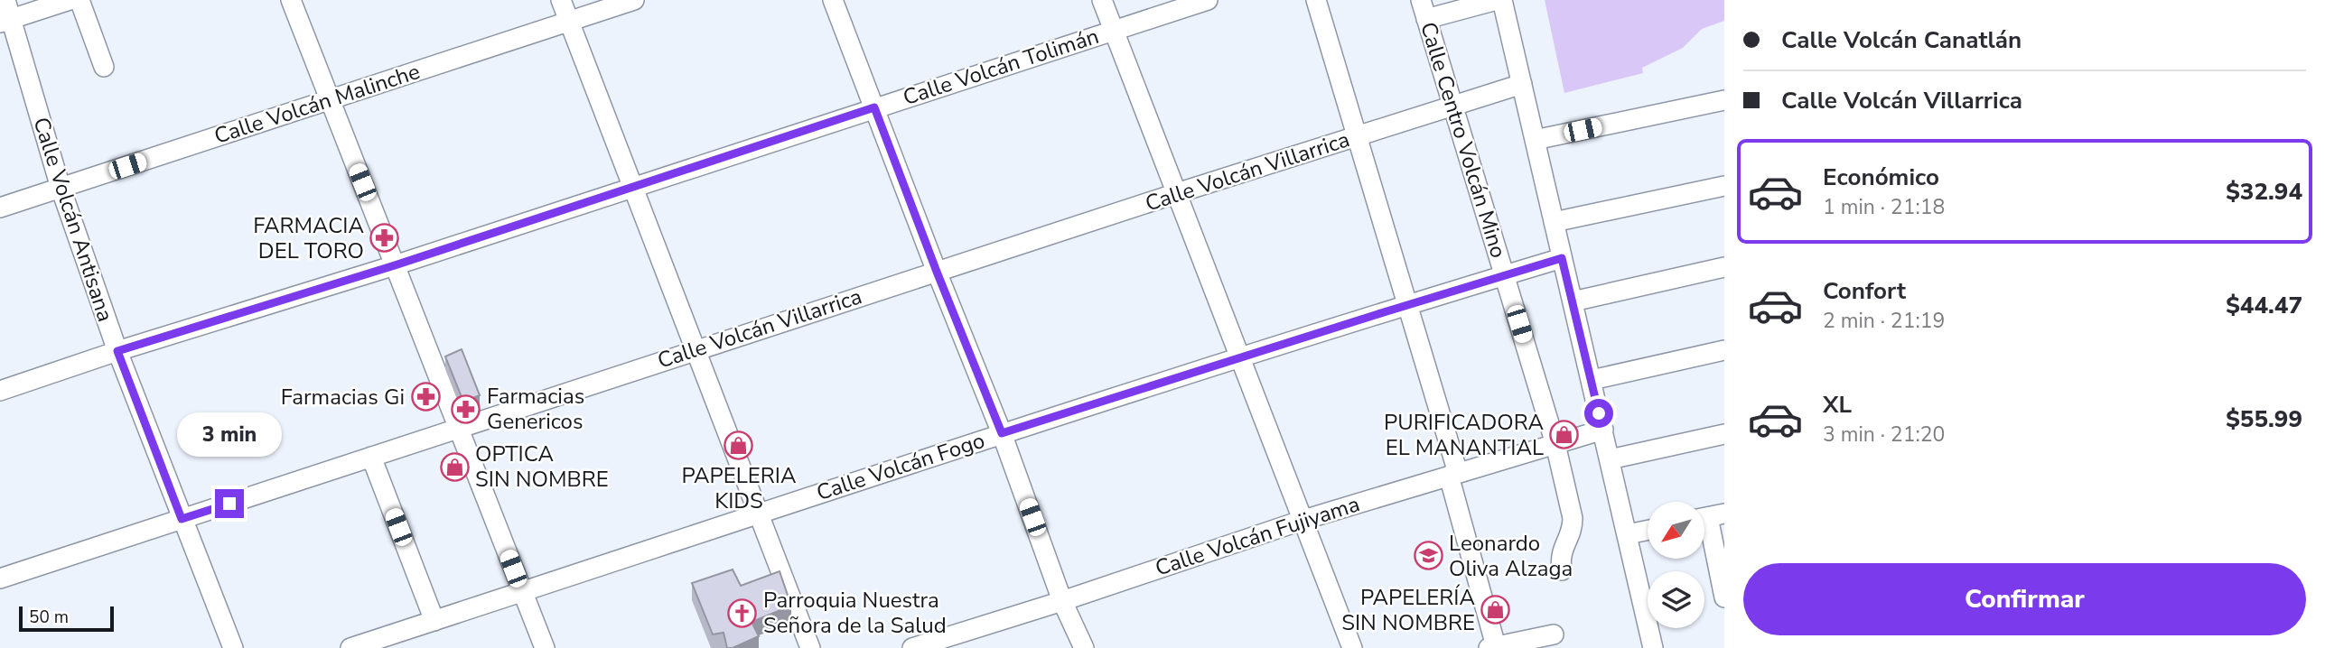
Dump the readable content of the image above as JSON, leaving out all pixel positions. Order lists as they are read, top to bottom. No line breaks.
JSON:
{"streets":{"street":["Calle Volcán Tolimán","Calle Volcán Malinche","Calle Centro Volcán Mino","Calle Volcán Villarrica","Calle Volcán Antisana","Calle Volcán Fogo","Calle Volcán Fujiyama"]},"crossings":[["Calle Volcán Tolimán","Calle Volcán Antisana"],["Calle Volcán Malinche","Calle Volcán Antisana"],["Calle Centro Volcán Mino","Calle Volcán Villarrica"],["Calle Centro Volcán Mino","Calle Volcán Fogo"],["Calle Centro Volcán Mino","Calle Volcán Fujiyama"],["Calle Volcán Villarrica","Calle Volcán Antisana"]],"places":{"pharmacy":["FARMACIA DEL TORO","Farmacias Gi","Farmacias Genericos"],"shop":["PURIFICADORA EL MANANTIAL","PAPELERIA KIDS","OPTICA SIN NOMBRE","PAPELERÍA SIN NOMBRE"],"school or university":["Leonardo Oliva Alzaga"],"church":["Parroquia Nuestra Señora de la Salud"]},"scale_bar":"50 m","north":"bottom left","page":{"banner":["Calle Volcán Canatlán","Calle Volcán Villarrica"],"list":[{"name":"Económico","note":"1 min · 21:18","value":"$32.94"},{"name":"Confort","note":"2 min · 21:19","value":"$44.47"},{"name":"XL","note":"3 min · 21:20","value":"$55.99"}],"bubble":"3 min","buttons":"Confirmar","scale":"50 m"}}
